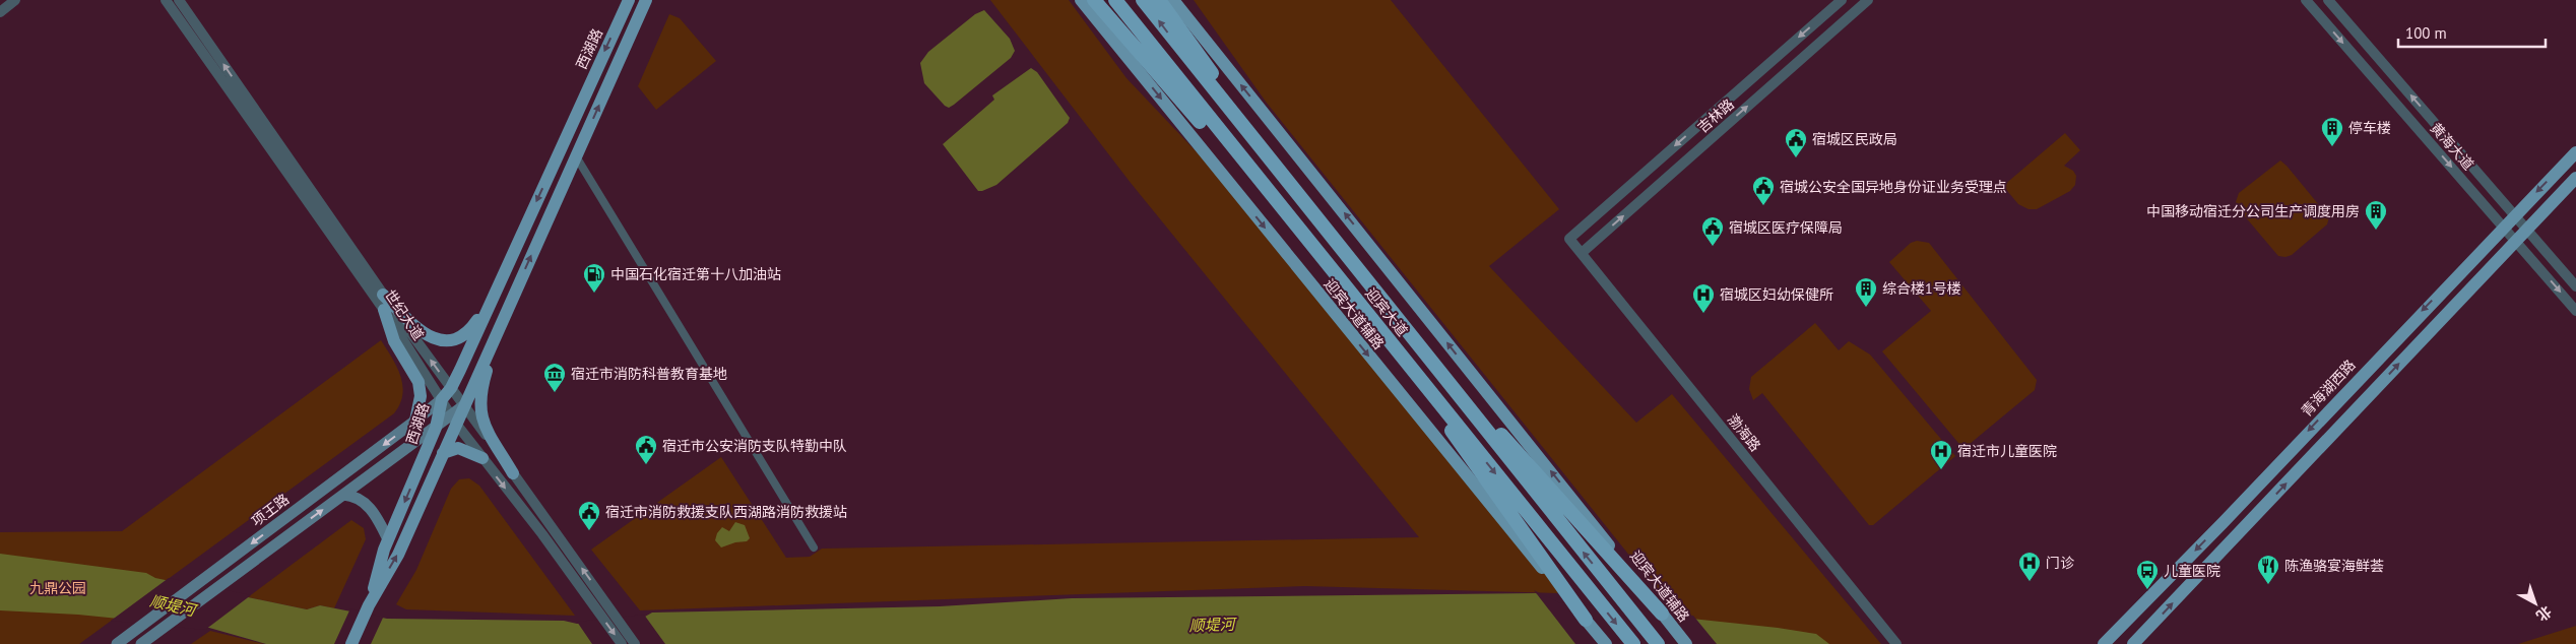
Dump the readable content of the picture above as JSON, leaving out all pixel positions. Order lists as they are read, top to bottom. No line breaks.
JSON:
{"streets":{"highway":["迎宾大道"],"main road":["西湖路","迎宾大道辅路","青海湖西路","项王路"],"street":["吉林路","黄海大道","世纪大道","渤海路"]},"crossings":[["西湖路","世纪大道"],["西湖路","项王路"],["吉林路","渤海路"],["黄海大道","青海湖西路"],["世纪大道","项王路"]],"water":["顺堤河"],"parks":["九鼎公园"],"places":{"building":["停车楼","中国移动宿迁分公司生产调度用房","综合楼1号楼"],"public building":["宿城区民政局","宿城公安全国异地身份证业务受理点","宿城区医疗保障局","宿迁市公安消防支队特勤中队","宿迁市消防救援支队西湖路消防救援站"],"fuel station":["中国石化宿迁第十八加油站"],"hospital":["宿城区妇幼保健所","宿迁市儿童医院","门诊"],"museum":["宿迁市消防科普教育基地"],"restaurant":["陈渔骆宴海鲜荟"],"bus stop":["儿童医院"]},"scale_bar":"100 m","north":"bottom right"}
